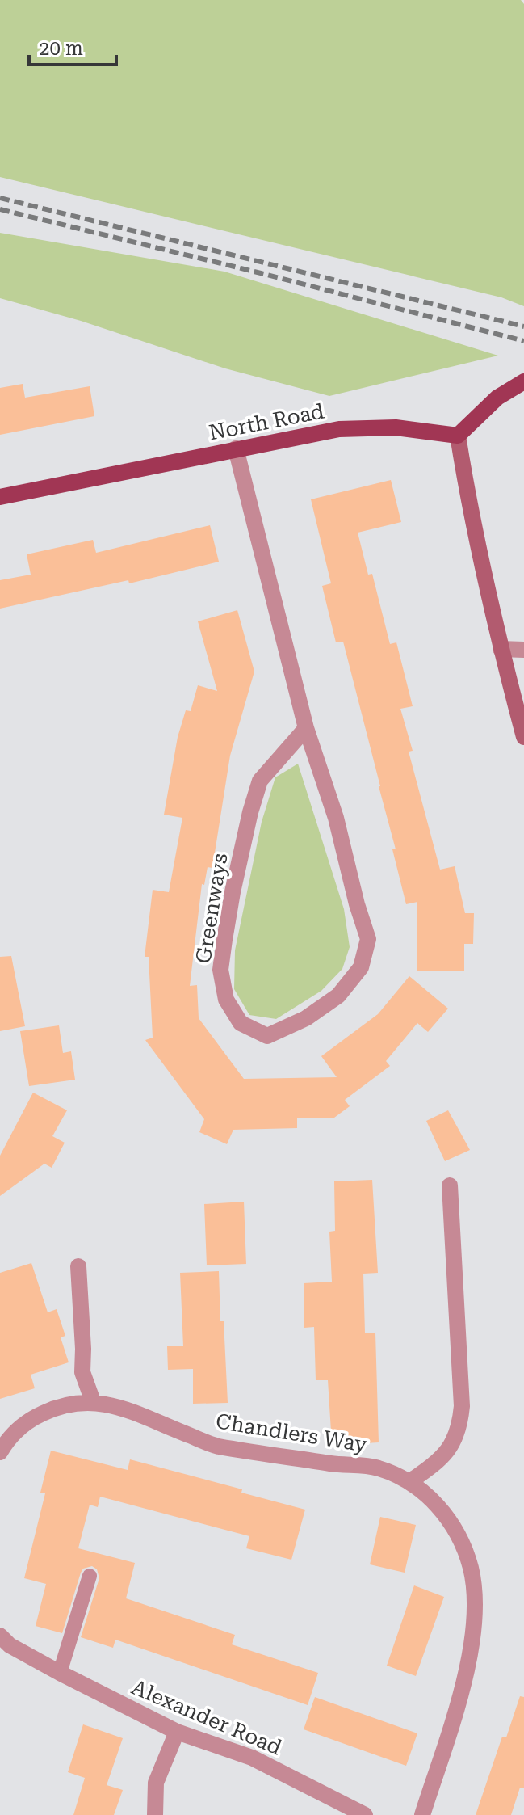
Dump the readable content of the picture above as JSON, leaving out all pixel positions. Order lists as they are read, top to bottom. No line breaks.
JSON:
{"streets":{"main road":["North Road"],"street":["Greenways","Chandlers Way","Alexander Road"]},"crossings":[["North Road","Greenways"]],"scale_bar":"20 m"}
